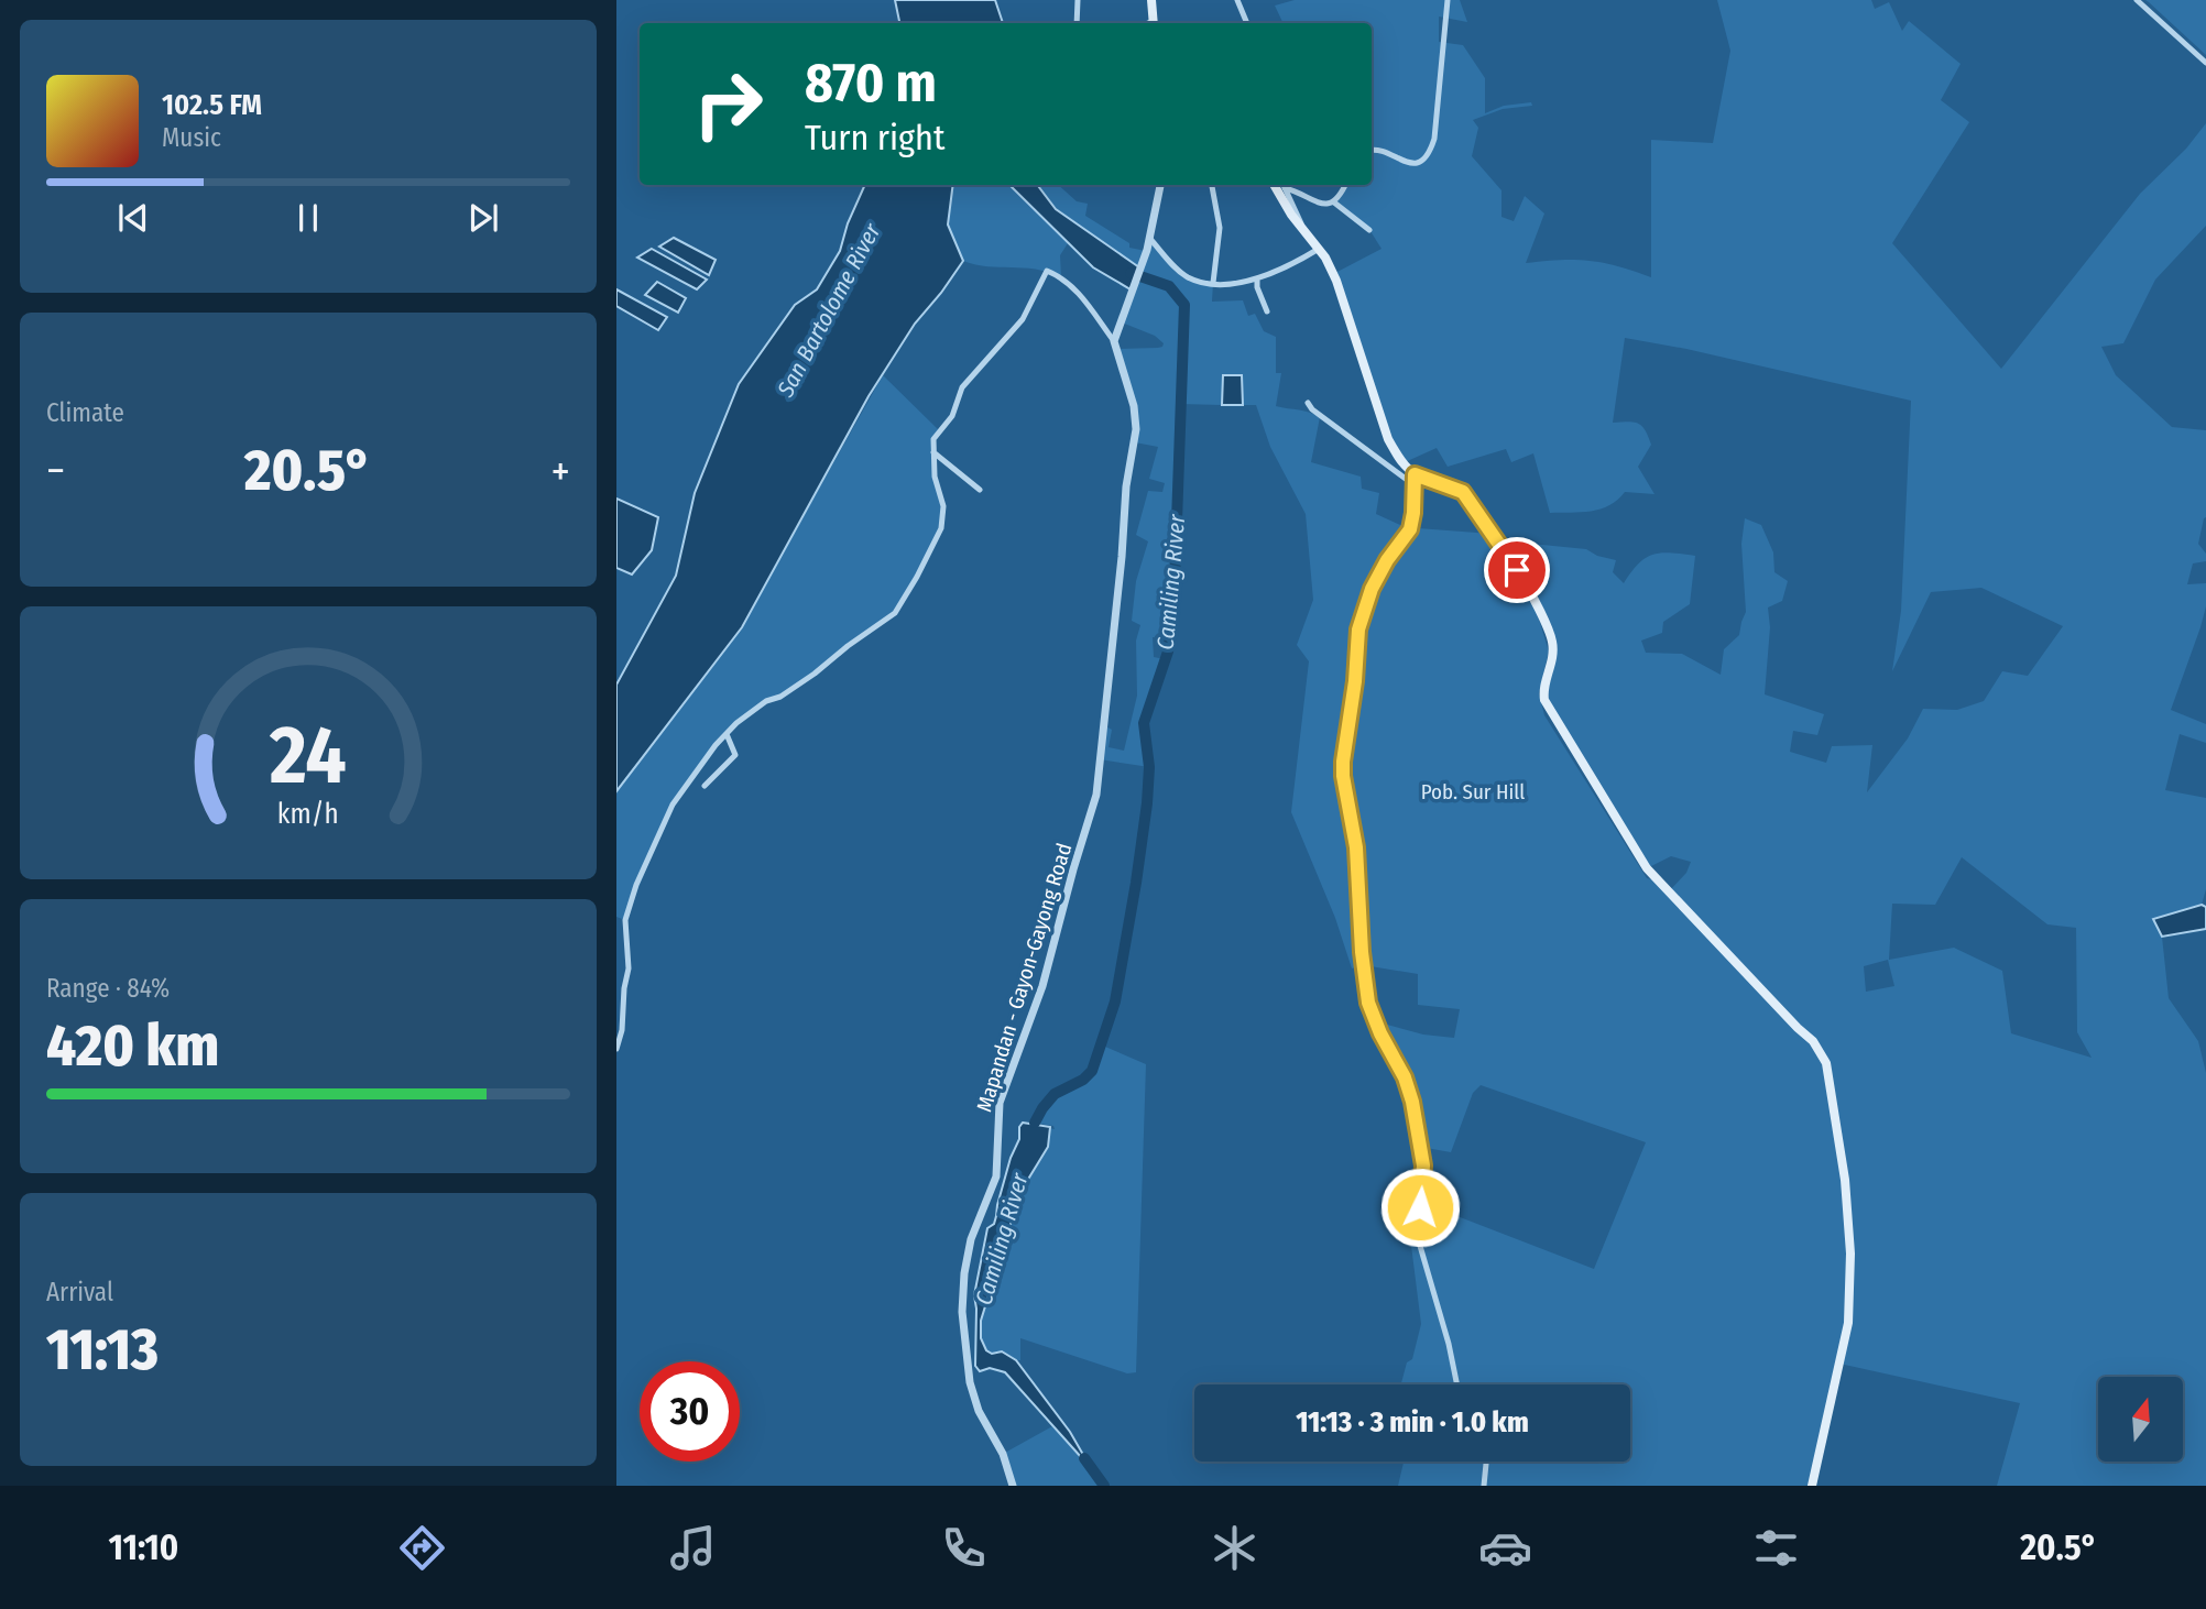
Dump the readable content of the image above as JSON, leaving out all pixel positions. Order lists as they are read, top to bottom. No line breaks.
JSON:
{"streets":{"street":["Mapandan - Gayon-Gayong Road"]},"water":["San Bartolome River","Camiling River"],"parks":["Pob. Sur Hill"],"north":"top","page":{"turn":["870 m","Turn right"],"song":["102.5 FM","Music"],"tile":["Climate",["Range · 84%","420 km"],["Arrival","11:13"]],"heat":["−","20.5°","+"],"limit":"30","trip":"11:13 · 3 min · 1.0 km","tabs":["11:10","20.5°"],"gauge":["24","km/h"]}}
